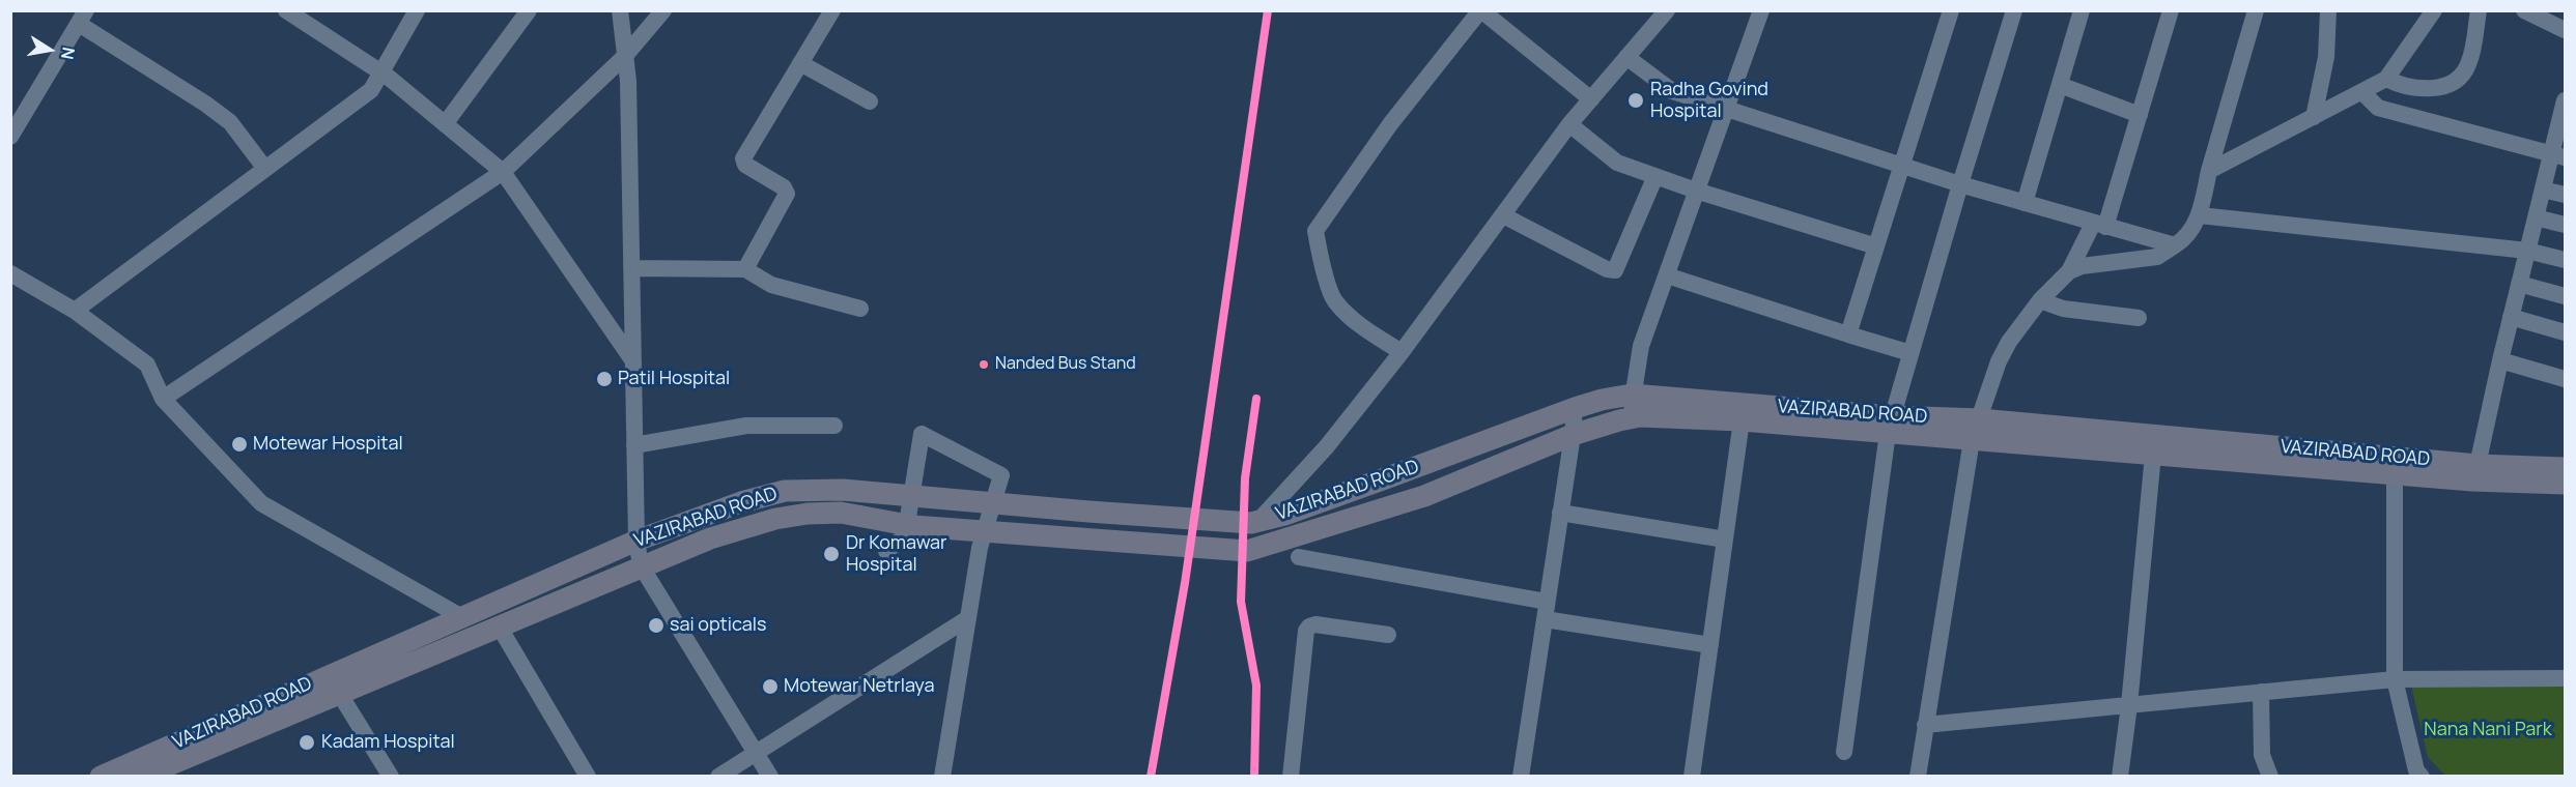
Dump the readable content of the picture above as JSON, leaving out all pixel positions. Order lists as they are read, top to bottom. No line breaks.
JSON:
{"streets":{"main road":["VAZIRABAD ROAD"]},"parks":["Nana Nani Park"],"places":["Radha Govind Hospital","Nanded Bus Stand","Patil Hospital","Motewar Hospital","Dr Komawar Hospital","sai opticals","Motewar Netrlaya","Kadam Hospital"],"north":"right"}
